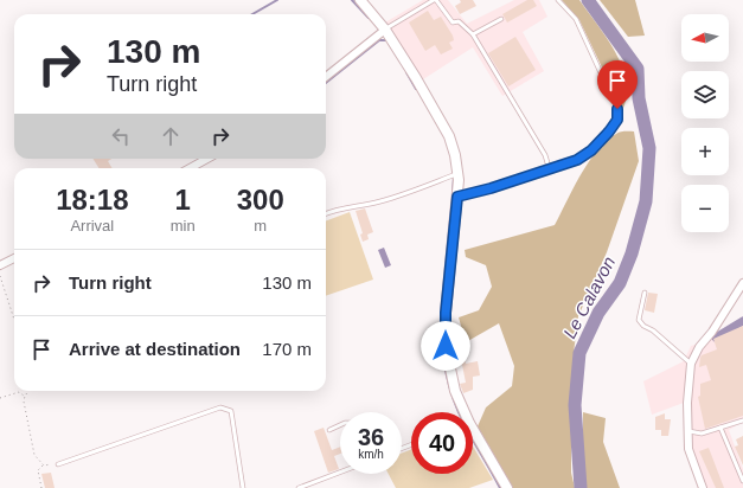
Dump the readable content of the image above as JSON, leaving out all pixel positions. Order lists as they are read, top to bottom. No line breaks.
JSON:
{"water":["Le Calavon"],"north":"left","page":{"map_buttons":["+","−"],"turn":["130 m","Turn right"],"eta":["18:18","Arrival","1","min","300","m"],"list":[{"name":"Turn right","value":"130 m"},{"name":"Arrive at destination","value":"170 m"}],"speed":"36 km/h","limit":"40"}}
